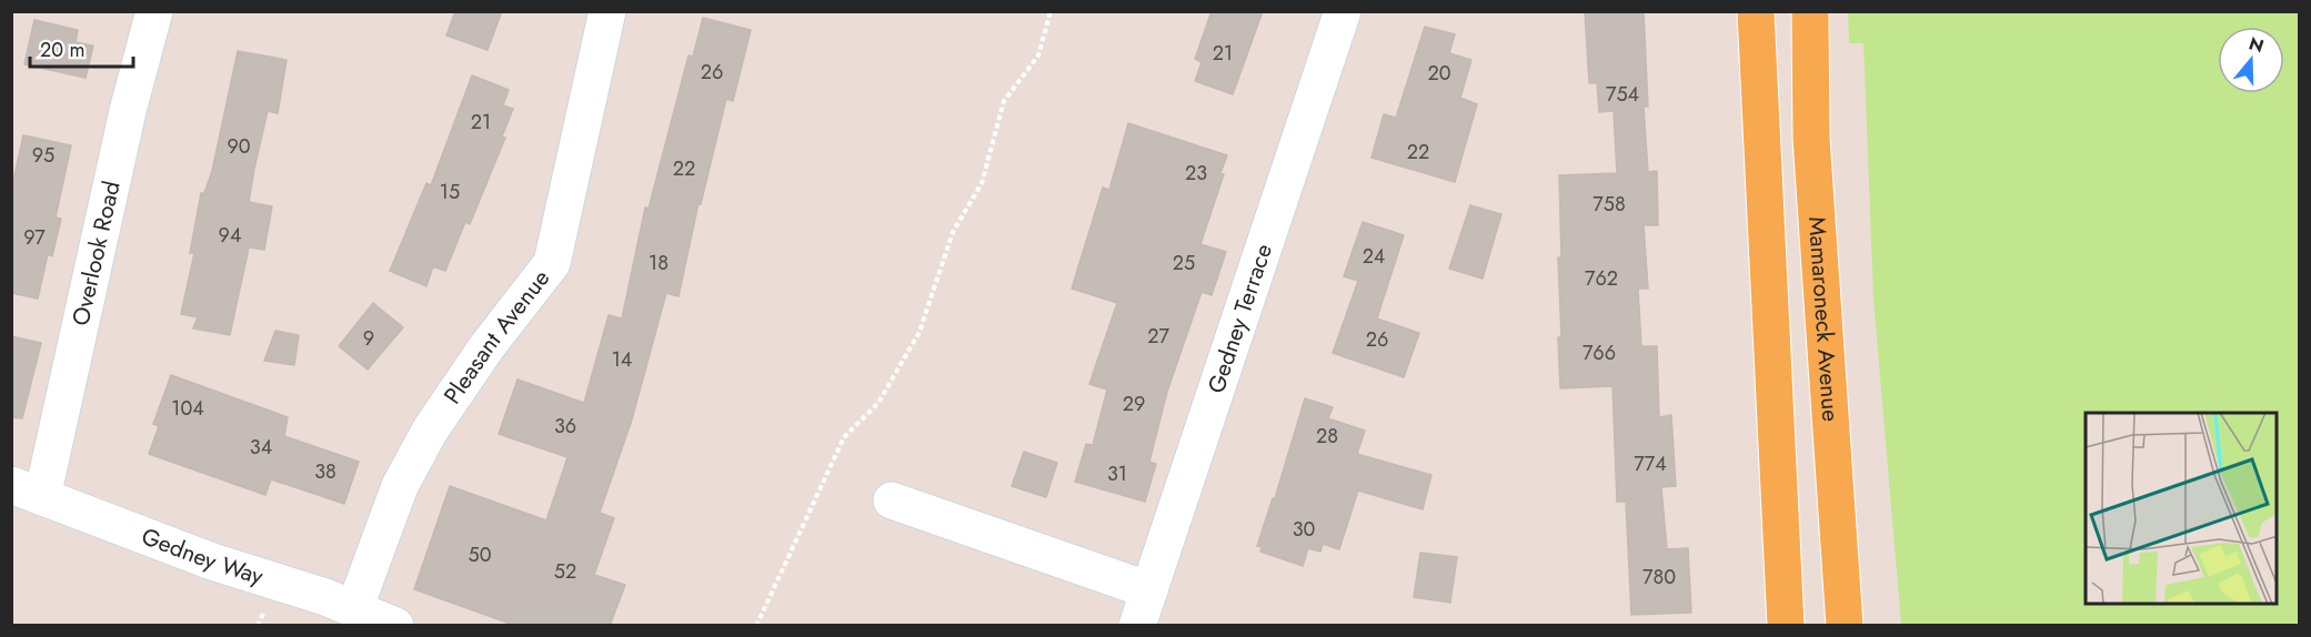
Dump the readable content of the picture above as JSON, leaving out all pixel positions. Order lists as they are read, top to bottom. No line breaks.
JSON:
{"streets":{"main road":["Mamaroneck Avenue"],"street":["Overlook Road","Gedney Terrace","Pleasant Avenue","Gedney Way"]},"crossings":[["Overlook Road","Gedney Way"],["Pleasant Avenue","Gedney Way"]],"house_numbers":["21","26","20","754","21","90","22","95","22","23","15","758","94","97","24","18","25","762","27","9","26","766","14","29","104","36","28","34","774","38","31","30","50","52","780"],"scale_bar":"20 m","north":"top"}
